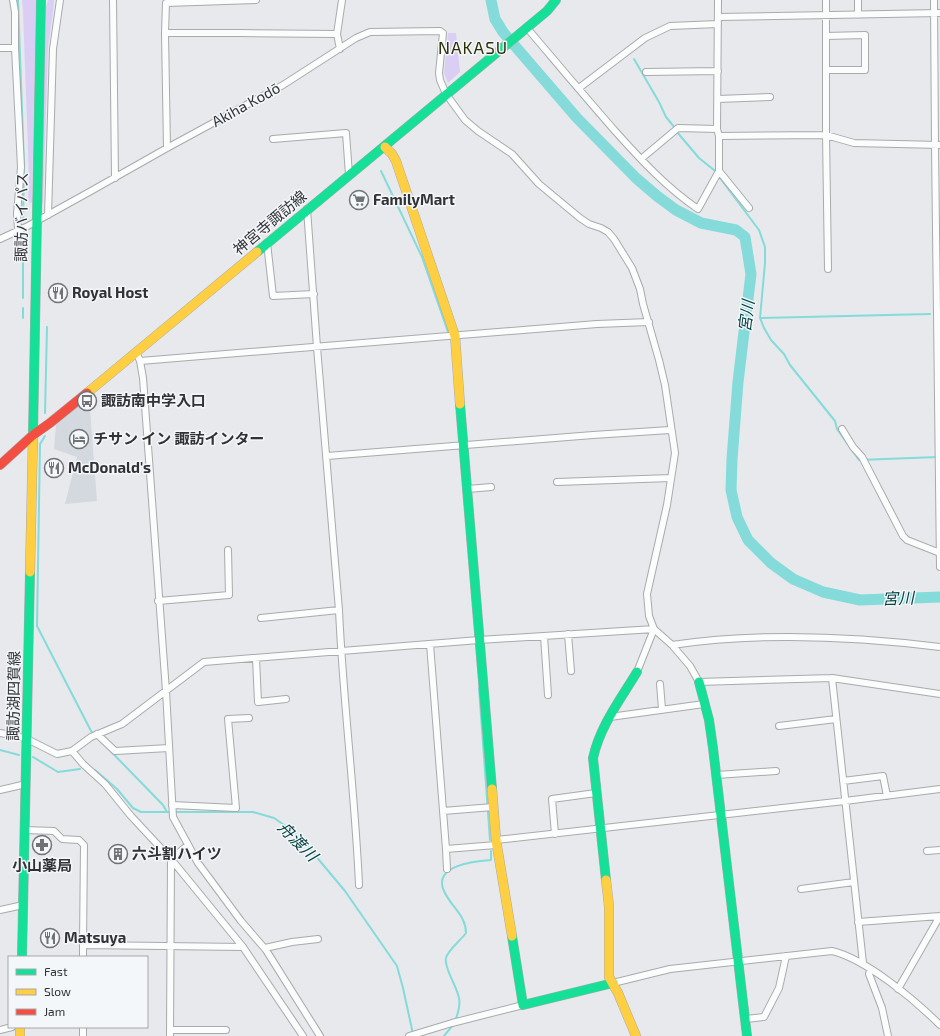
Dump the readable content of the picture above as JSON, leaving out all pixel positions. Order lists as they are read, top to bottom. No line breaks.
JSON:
{"streets":{"main road":["諏訪バイパス","神宮寺諏訪線","諏訪湖四賀線"],"street":["Akiha Kodō"]},"crossings":[["Akiha Kodō","諏訪バイパス"],["Akiha Kodō","神宮寺諏訪線"],["諏訪バイパス","神宮寺諏訪線"],["諏訪バイパス","諏訪湖四賀線"],["神宮寺諏訪線","諏訪湖四賀線"]],"districts":["NAKASU"],"water":["宮川","舟渡川"],"places":{"supermarket":["FamilyMart"],"restaurant":["Royal Host","McDonald's","Matsuya"],"bus stop":["諏訪南中学入口"],"hotel":["チサン イン 諏訪インター"],"pharmacy":["小山薬局"],"building":["六斗割ハイツ"]},"legend":["Fast","Slow","Jam"]}
